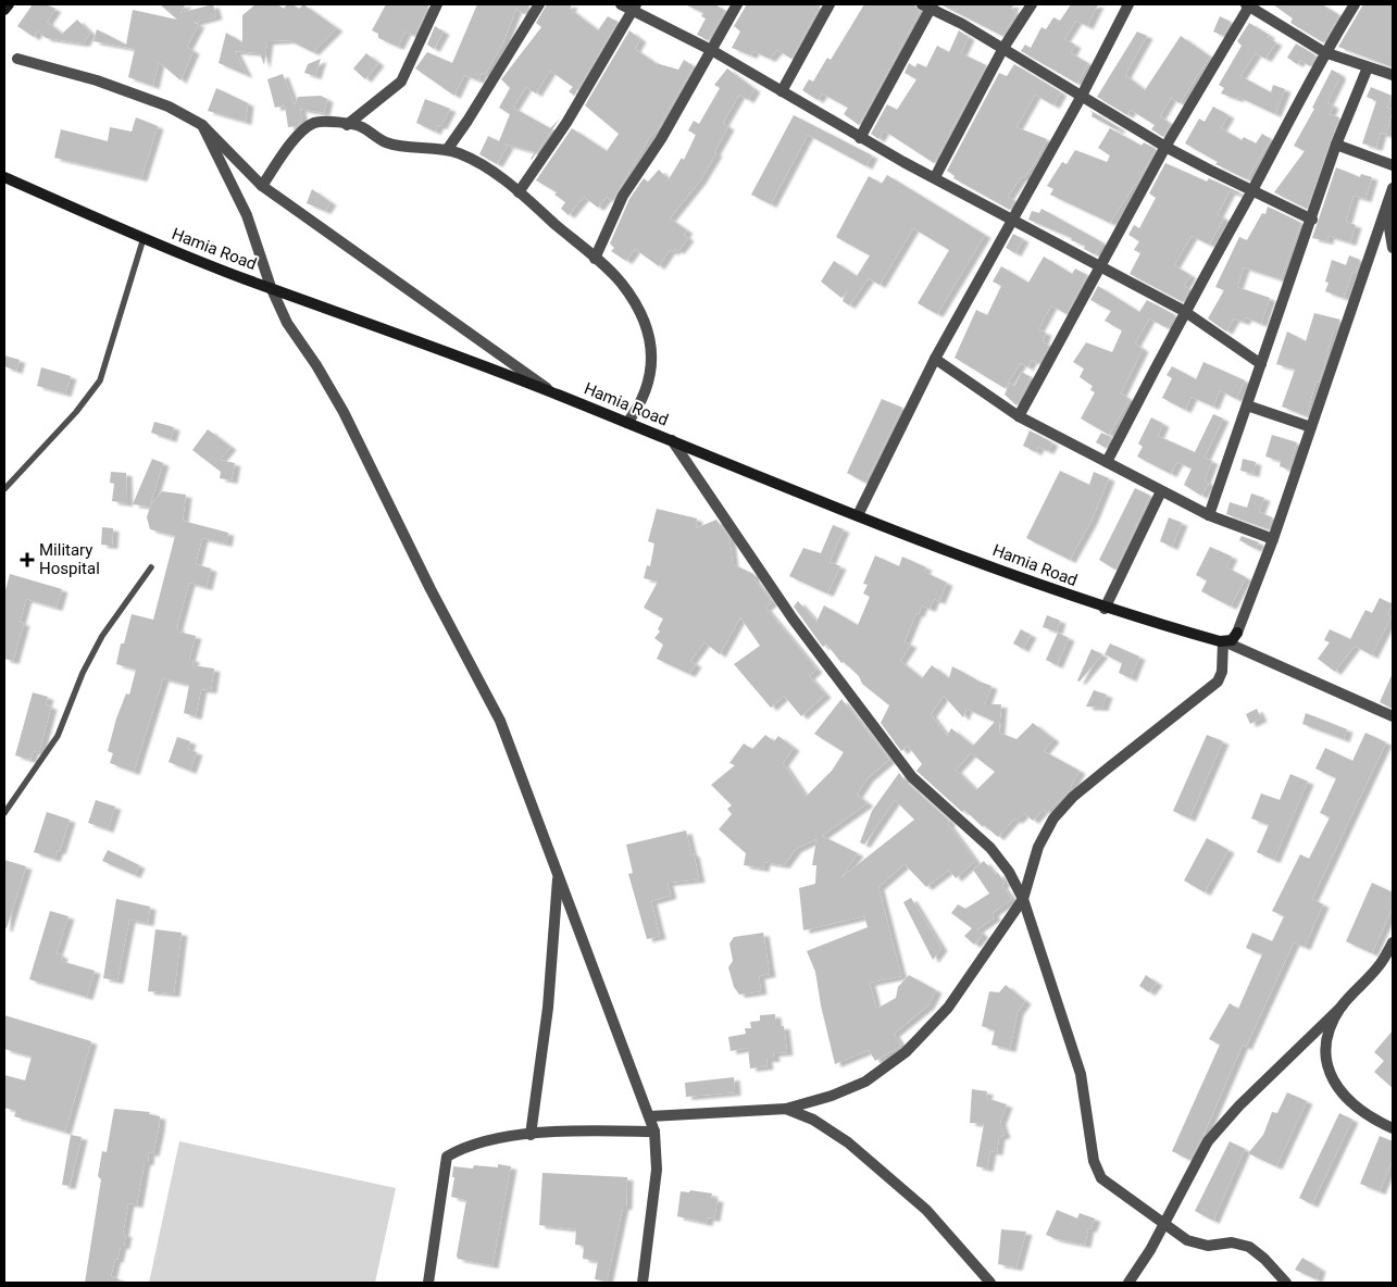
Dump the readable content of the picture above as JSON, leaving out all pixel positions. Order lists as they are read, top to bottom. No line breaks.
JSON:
{"streets":{"street":["Hamia Road"]},"places":{"health":["Military Hospital"]}}
